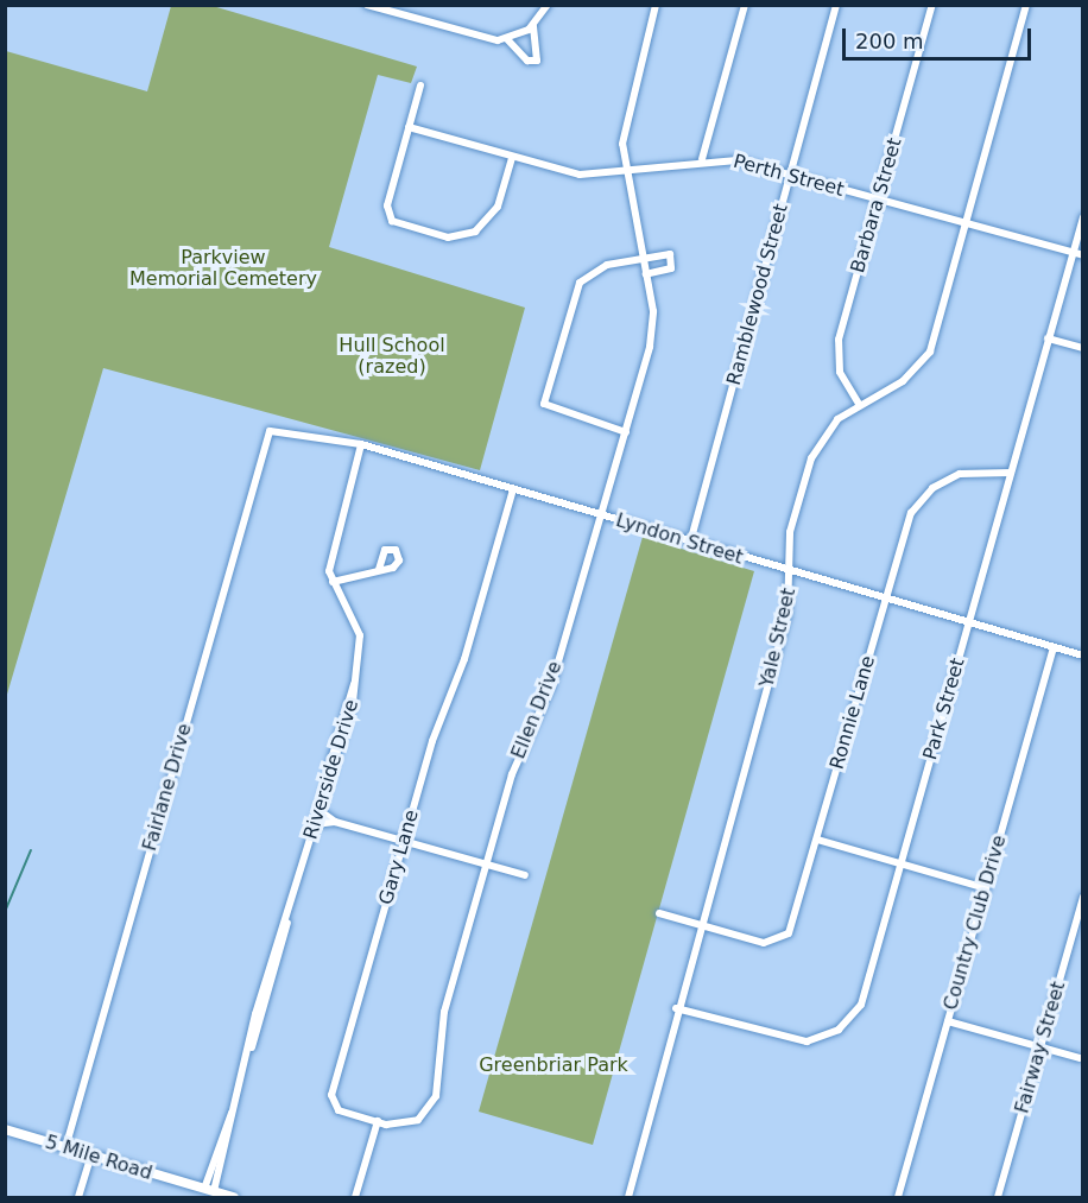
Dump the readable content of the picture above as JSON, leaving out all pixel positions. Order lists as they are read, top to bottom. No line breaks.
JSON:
{"streets":{"main road":["5 Mile Road"],"street":["Perth Street","Barbara Street","Ramblewood Street","Lyndon Street","Yale Street","Park Street","Ellen Drive","Ronnie Lane","Riverside Drive","Fairlane Drive","Gary Lane","Country Club Drive","Fairway Street"]},"crossings":[["Perth Street","Barbara Street"],["Perth Street","Ramblewood Street"],["Perth Street","Yale Street"],["Perth Street","Park Street"],["Perth Street","Ellen Drive"],["Barbara Street","Yale Street"],["Ramblewood Street","Lyndon Street"],["Lyndon Street","Yale Street"],["Lyndon Street","Park Street"],["Lyndon Street","Ellen Drive"],["Lyndon Street","Ronnie Lane"],["Lyndon Street","Riverside Drive"],["Lyndon Street","Fairlane Drive"],["Lyndon Street","Gary Lane"],["Lyndon Street","Country Club Drive"],["Yale Street","Park Street"],["Yale Street","Ronnie Lane"],["Park Street","Ronnie Lane"],["Ellen Drive","Gary Lane"],["Riverside Drive","5 Mile Road"],["Fairlane Drive","5 Mile Road"]],"parks":["Parkview Memorial Cemetery","Hull School (razed)","Greenbriar Park"],"scale_bar":"200 m"}
